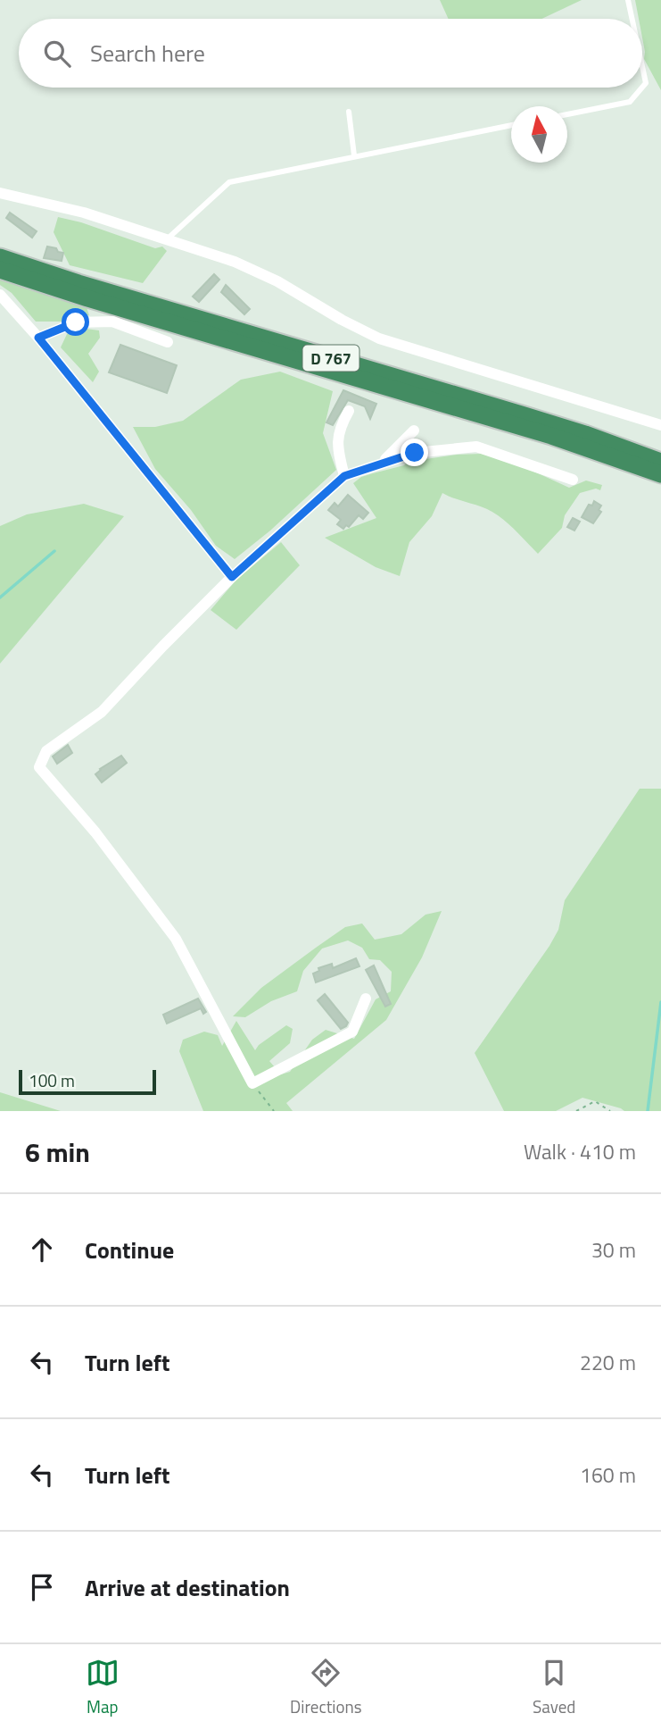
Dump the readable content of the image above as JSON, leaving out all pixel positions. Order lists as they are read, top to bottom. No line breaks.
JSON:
{"streets":{"highway":["D 767"]},"scale_bar":"100 m","north":"top","page":{"search":"Search here","scale":"100 m","heading":["6 min","Walk · 410 m"],"list":[["Continue","30 m"],["Turn left","220 m"],["Turn left","160 m"],"Arrive at destination"],"nav":["Map","Directions","Saved"]}}
